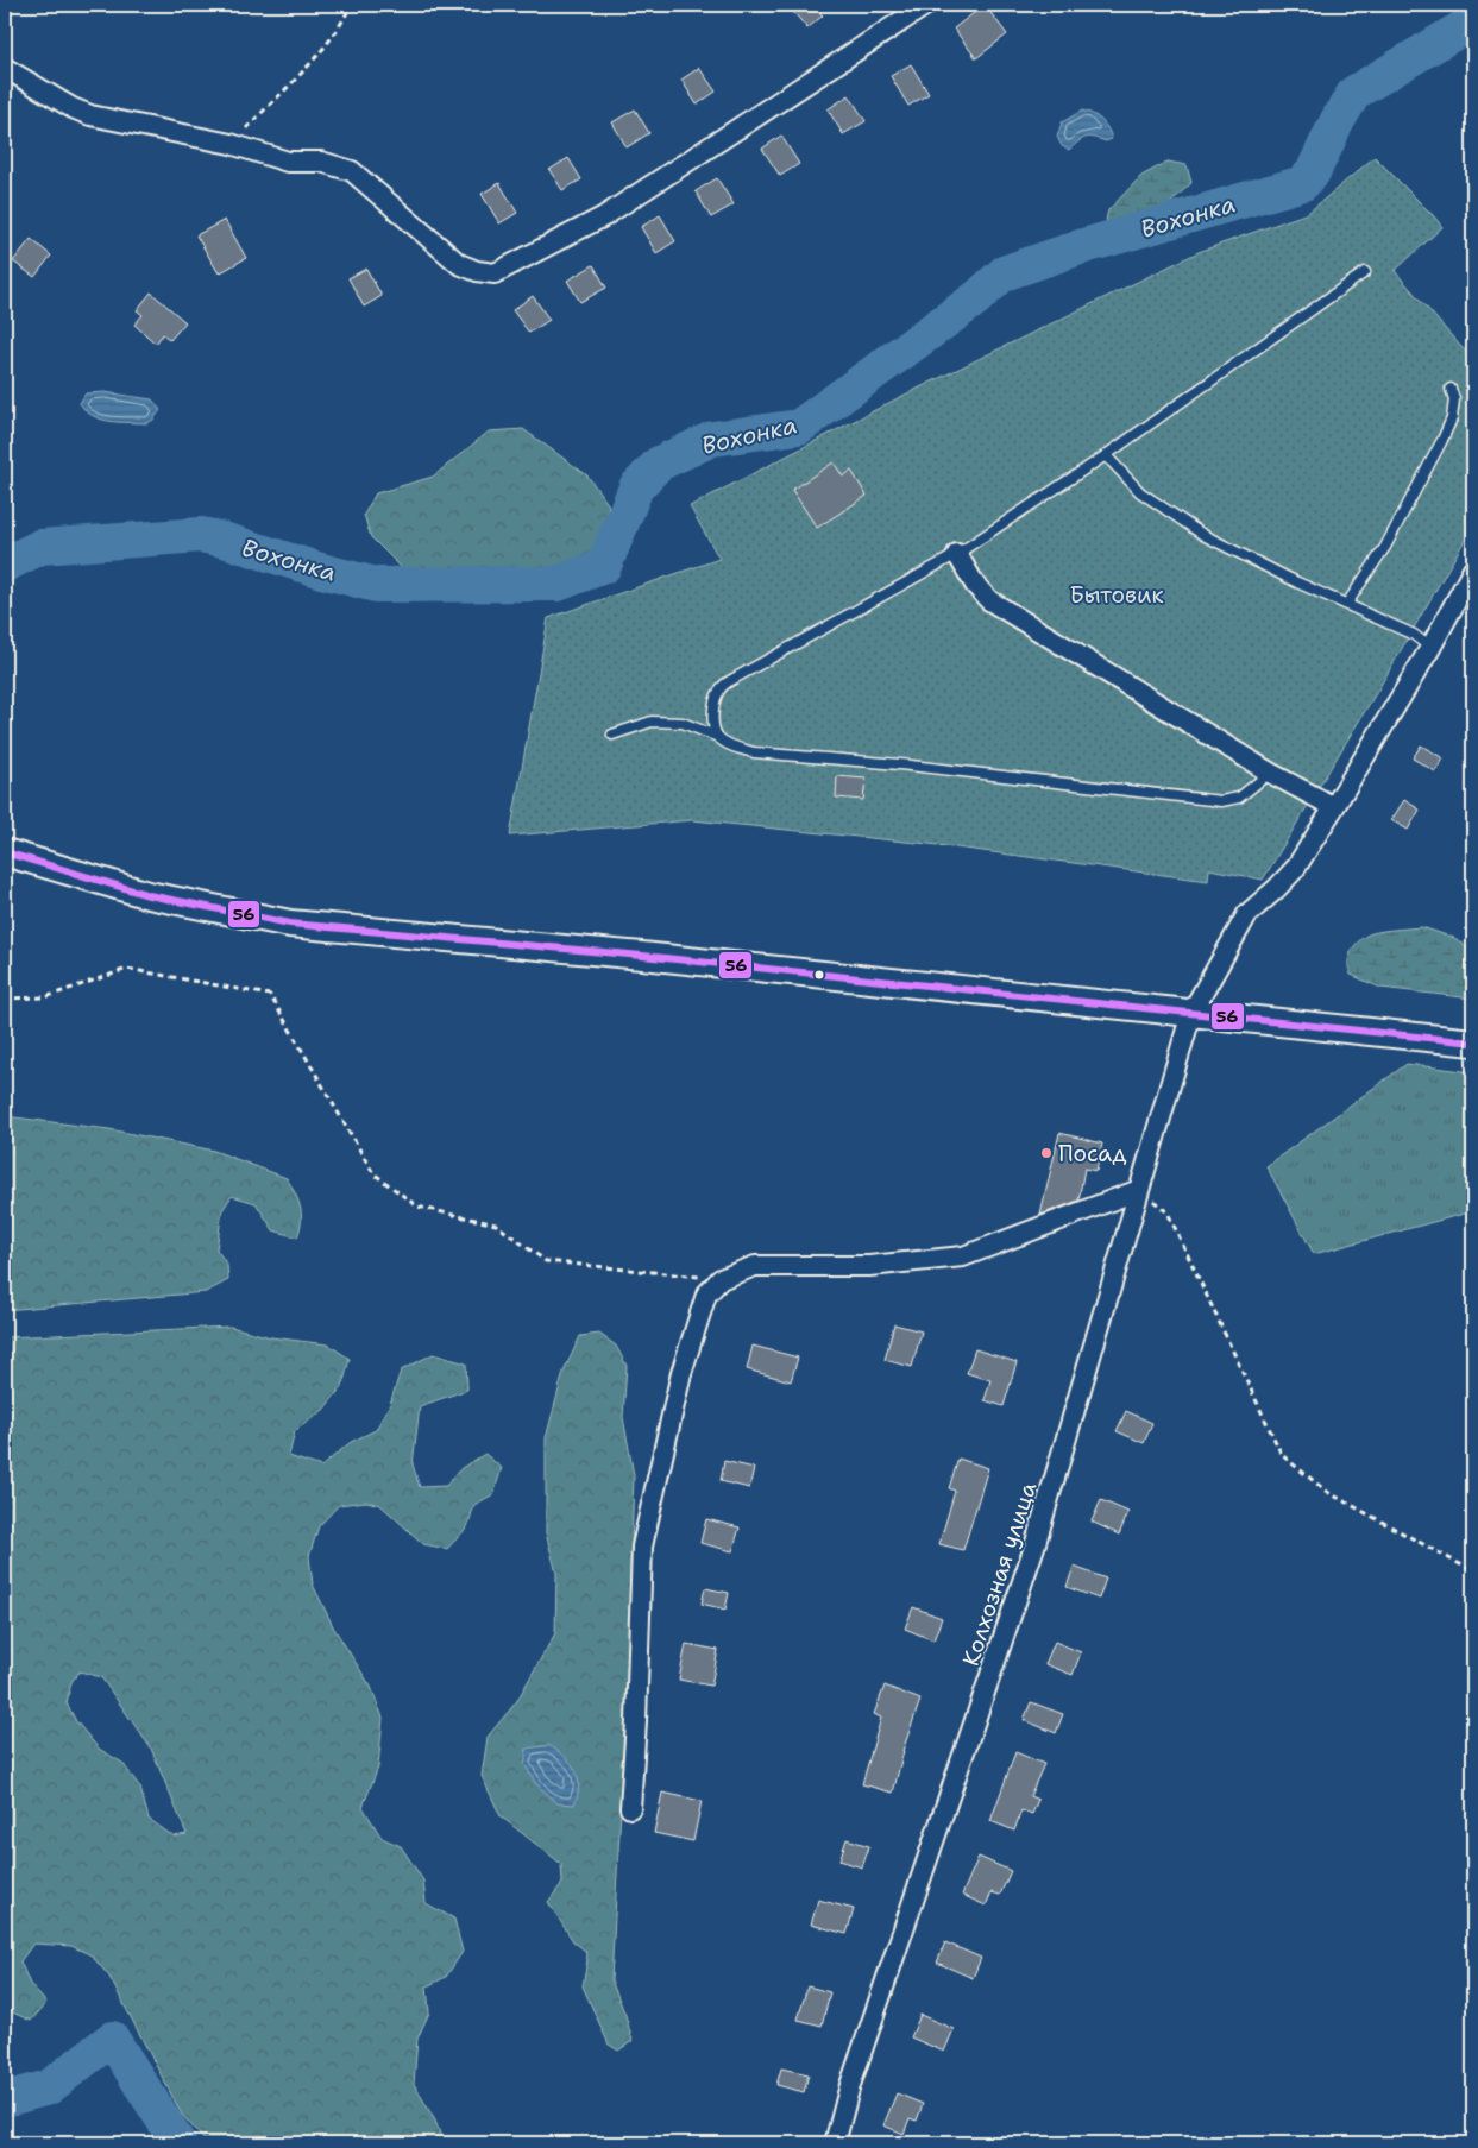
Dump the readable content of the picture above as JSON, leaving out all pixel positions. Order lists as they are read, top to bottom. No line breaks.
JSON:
{"streets":{"street":["Колхозная улица"]},"water":["Вохонка"],"parks":["Бытовик"],"places":["Посад"],"lines":["transit line 56"]}
